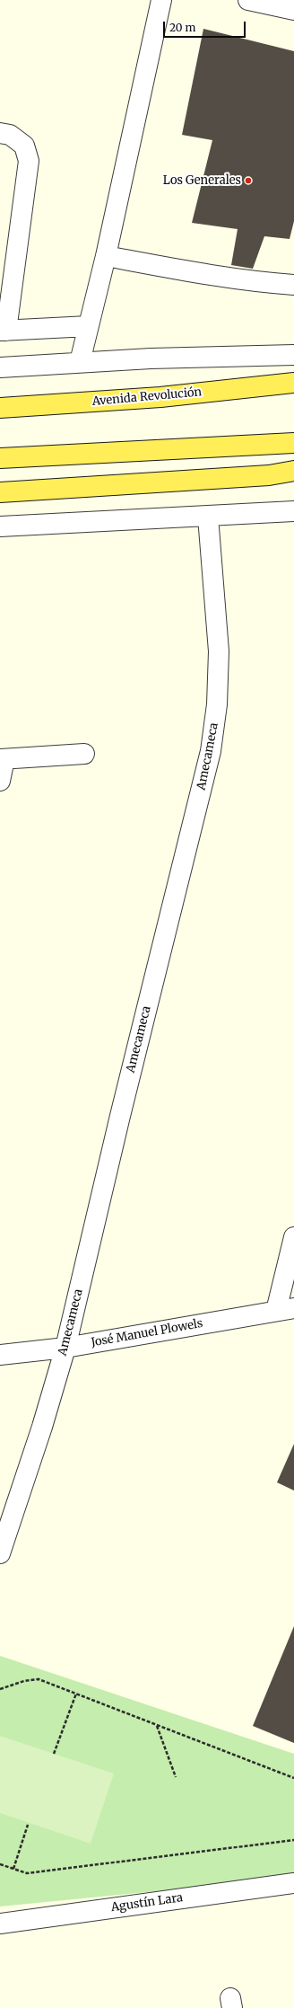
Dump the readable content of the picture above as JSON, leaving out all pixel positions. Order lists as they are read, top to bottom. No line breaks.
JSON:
{"streets":{"main road":["Avenida Revolución"],"street":["Amecameca","José Manuel Plowels","Agustín Lara"]},"crossings":[["Amecameca","José Manuel Plowels"]],"places":["Los Generales"],"scale_bar":"20 m"}
